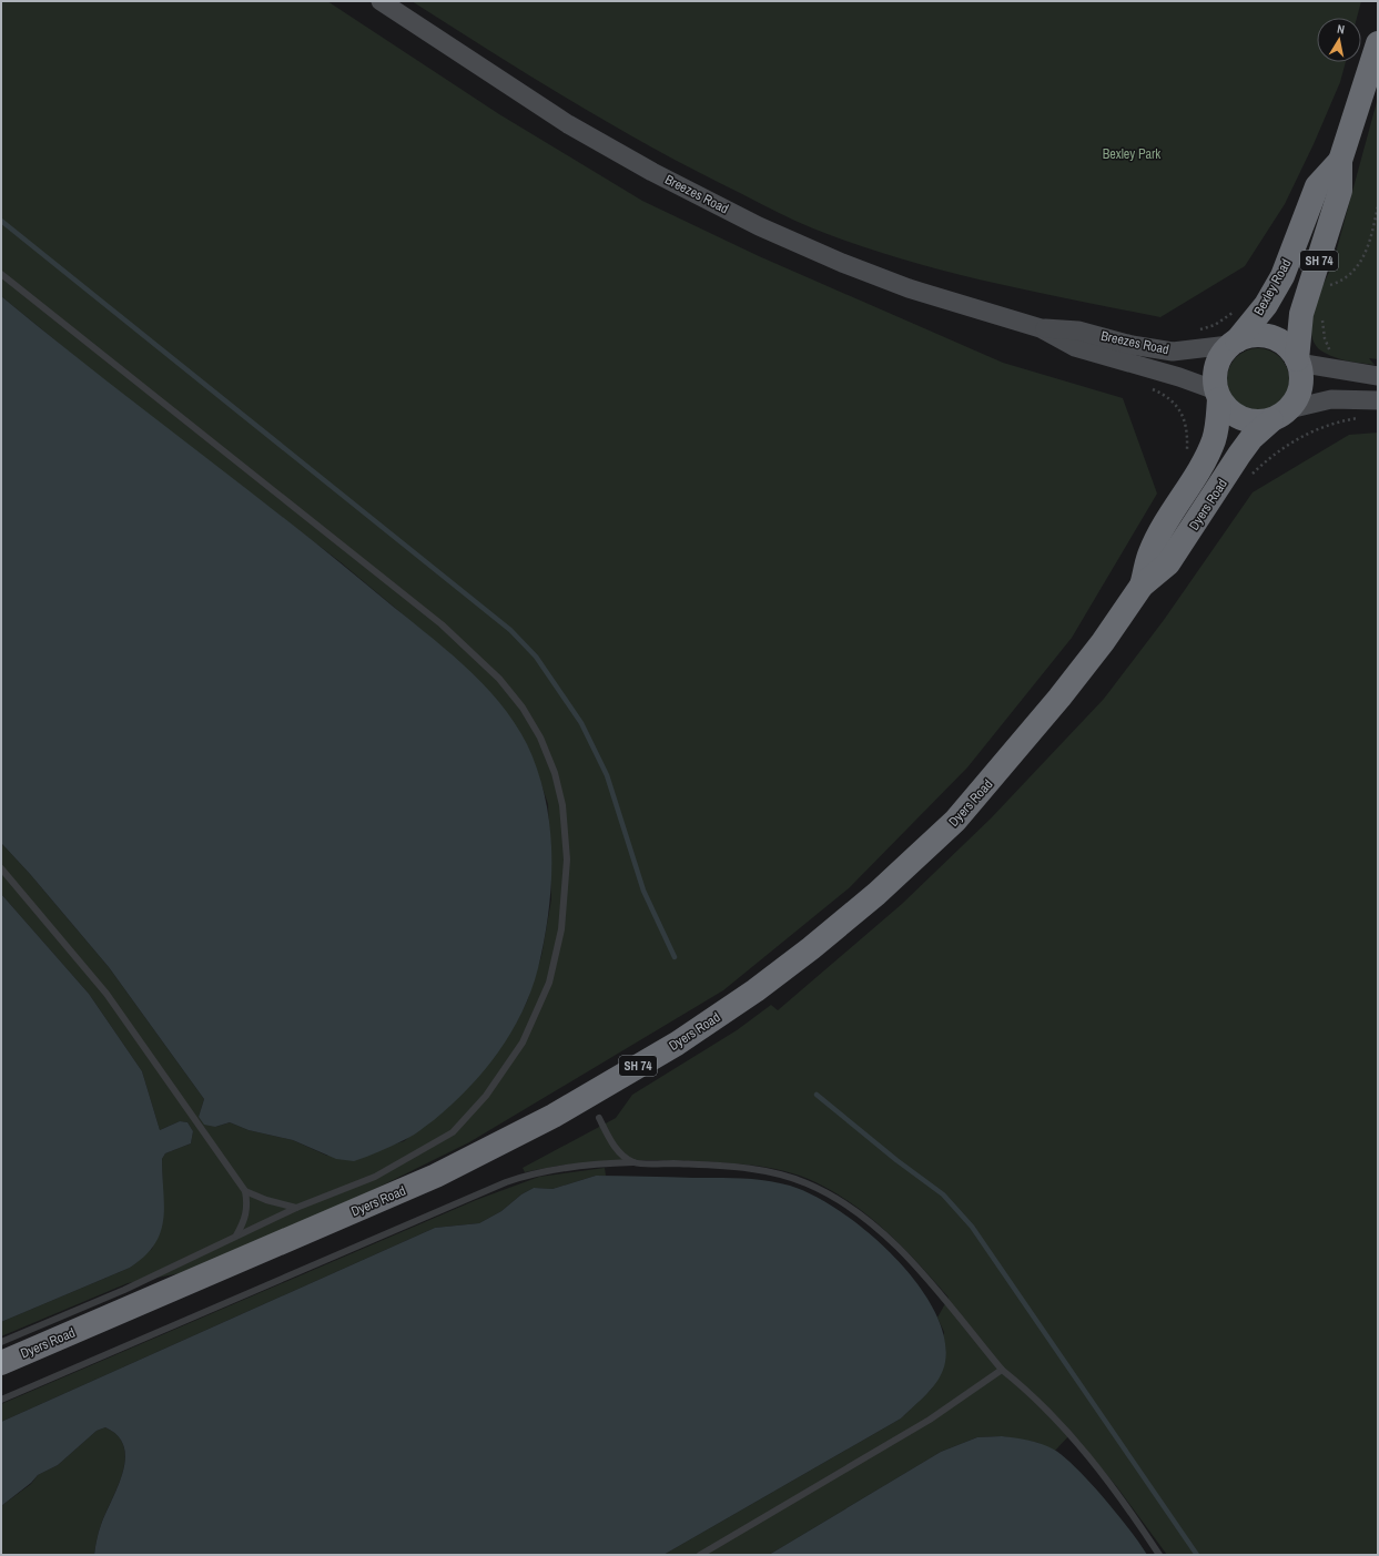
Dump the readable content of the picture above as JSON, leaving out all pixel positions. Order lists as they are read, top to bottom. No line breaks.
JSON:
{"streets":{"highway":["SH 74","Bexley Road","Dyers Road"],"main road":["Breezes Road"]},"crossings":[["Breezes Road","SH 74"],["Breezes Road","Bexley Road"],["Breezes Road","Dyers Road"],["SH 74","Bexley Road"],["SH 74","Dyers Road"],["Bexley Road","Dyers Road"]],"parks":["Bexley Park"],"north":"top"}
